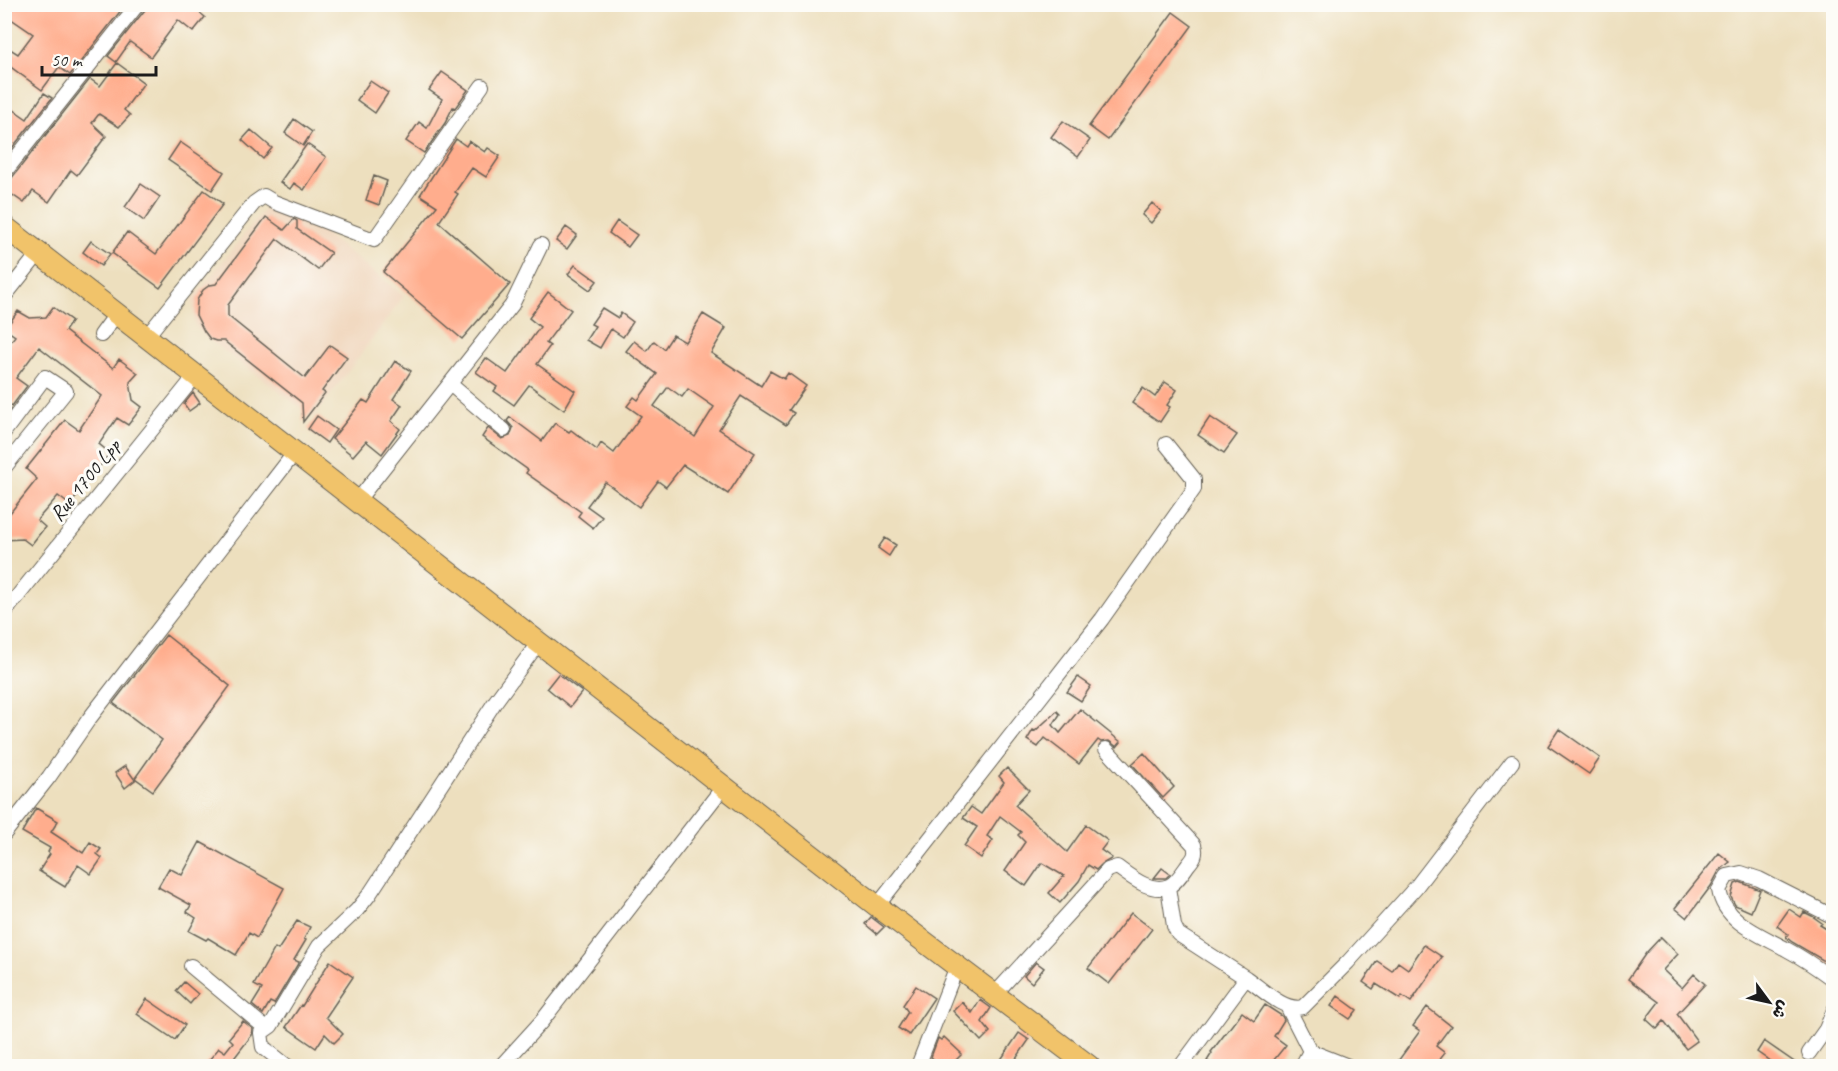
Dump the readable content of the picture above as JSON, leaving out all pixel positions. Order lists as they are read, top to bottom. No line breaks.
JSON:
{"streets":{"street":["Rue 1700 Lpp"]},"scale_bar":"50 m","north":"bottom right"}
